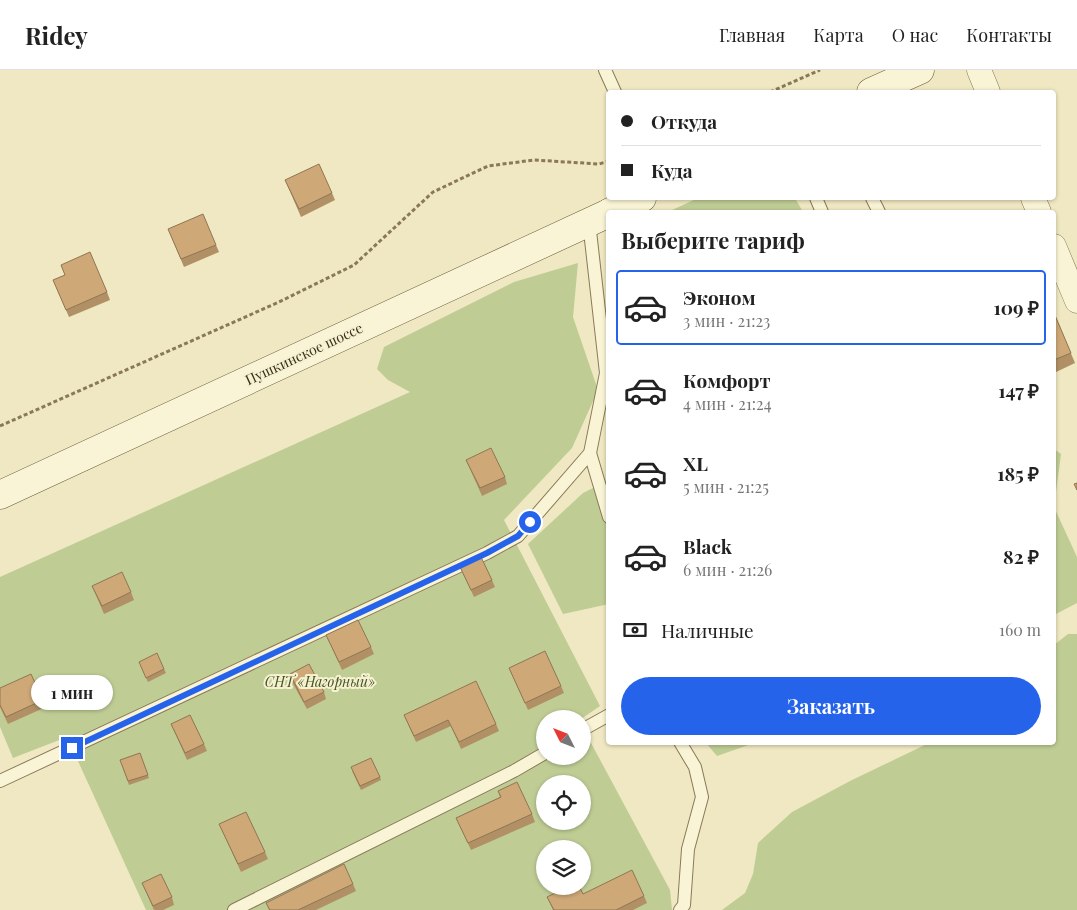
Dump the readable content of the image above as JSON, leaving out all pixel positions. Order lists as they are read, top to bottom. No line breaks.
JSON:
{"streets":{"main road":["Пушкинское шоссе"]},"parks":["СНТ «Нагорный»"],"north":"top left","page":{"header":"Ridey","nav":["Главная","Карта","О нас","Контакты"],"banner":["Откуда","Куда"],"heading":"Выберите тариф","list":[{"name":"Эконом","note":"3 мин · 21:23","value":"109 ₽"},{"name":"Комфорт","note":"4 мин · 21:24","value":"147 ₽"},{"name":"XL","note":"5 мин · 21:25","value":"185 ₽"},{"name":"Black","note":"6 мин · 21:26","value":"82 ₽"}],"pay":["Наличные","160 m"],"buttons":"Заказать","bubble":"1 мин"}}
